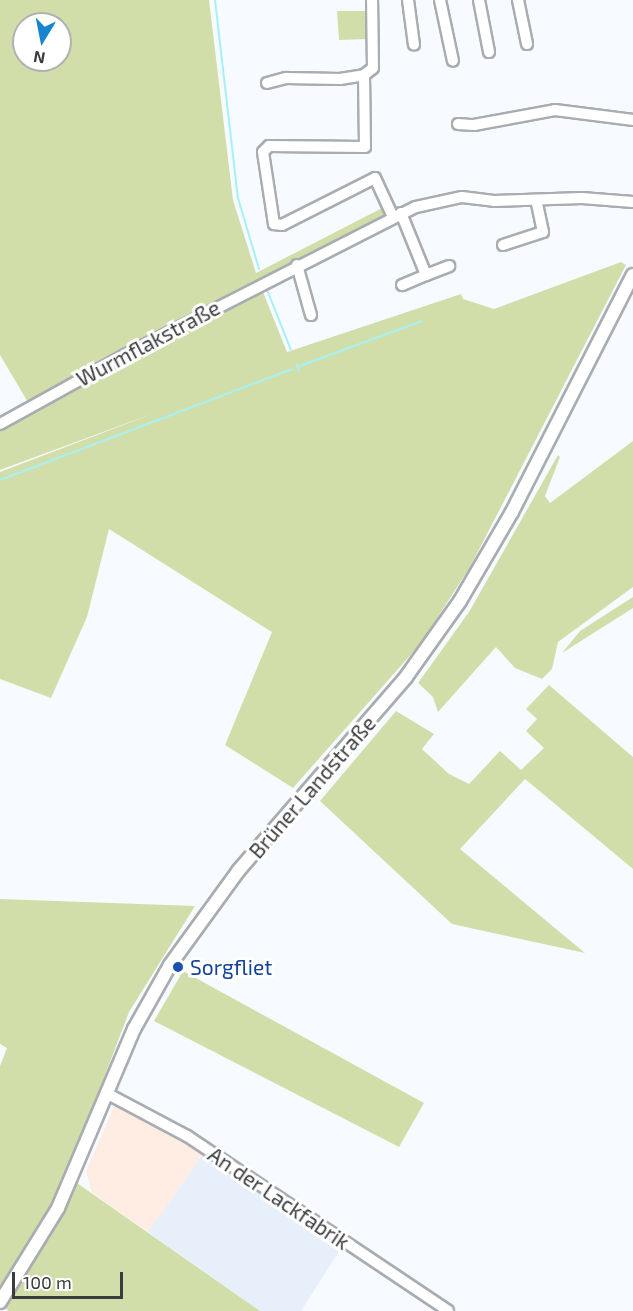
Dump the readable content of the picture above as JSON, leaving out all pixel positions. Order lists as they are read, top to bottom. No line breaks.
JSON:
{"streets":{"main road":["Brüner Landstraße"],"street":["Wurmflakstraße","An der Lackfabrik"]},"crossings":[["Brüner Landstraße","An der Lackfabrik"]],"places":["Sorgfliet"],"scale_bar":"100 m","north":"bottom"}
